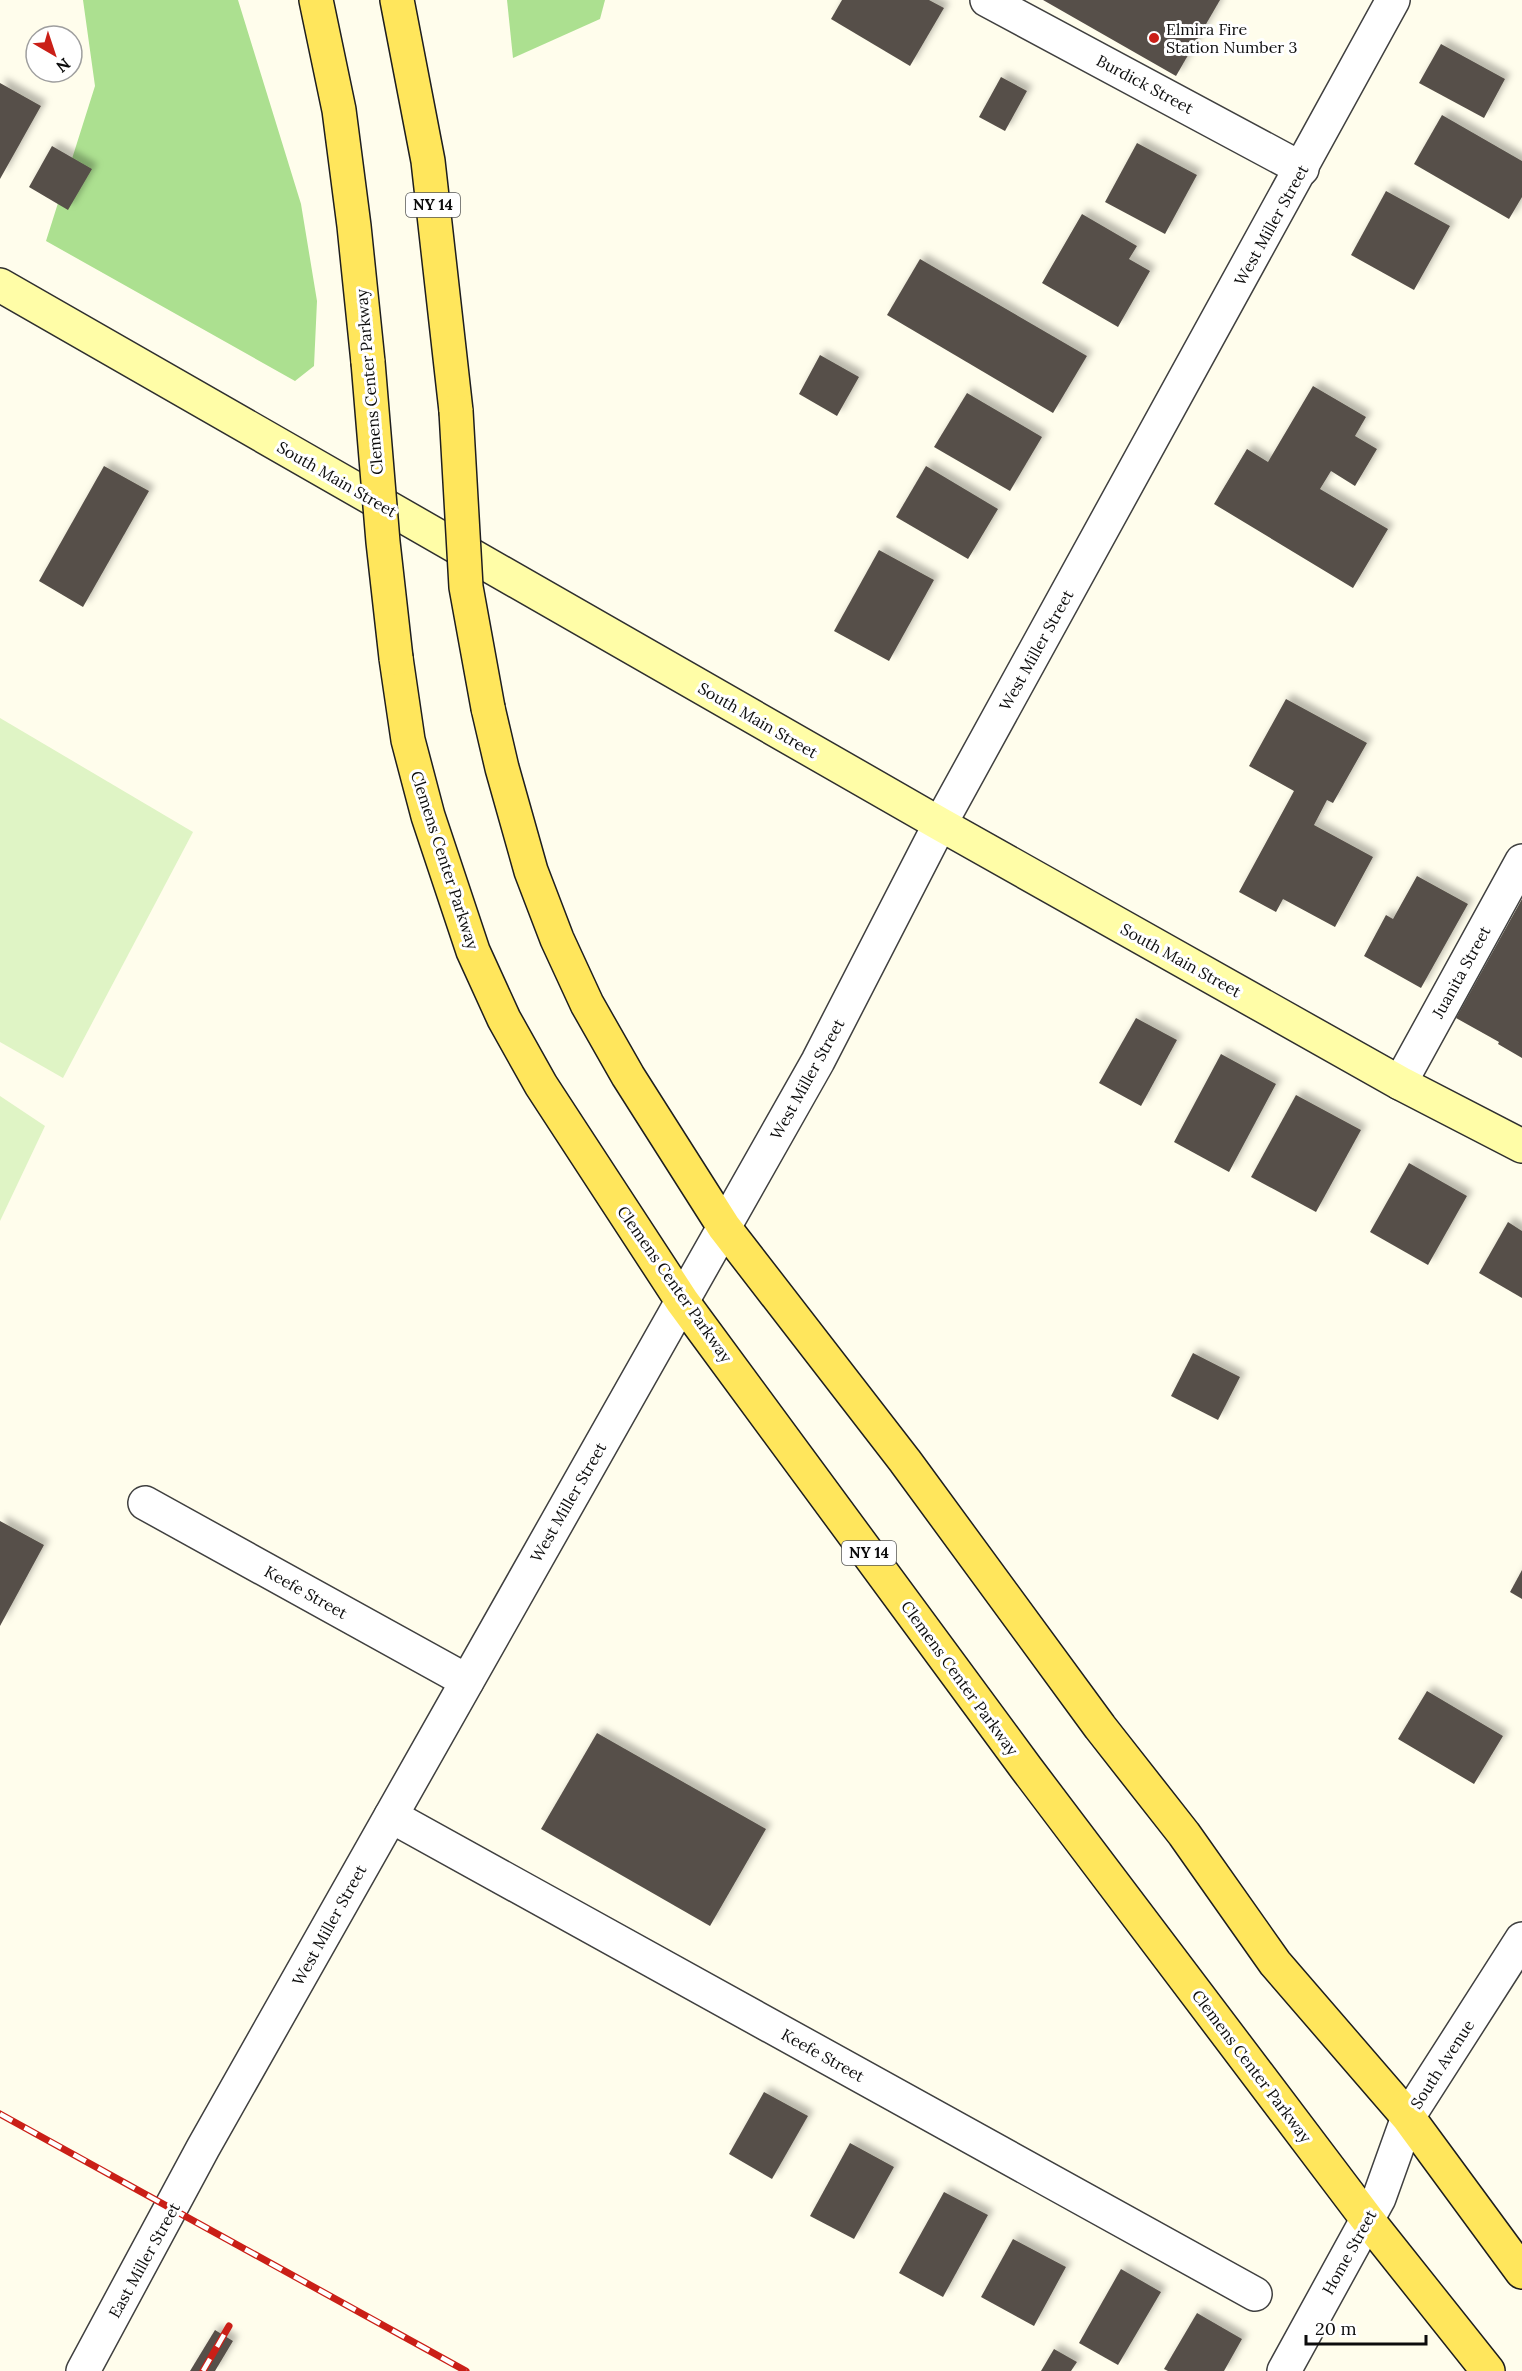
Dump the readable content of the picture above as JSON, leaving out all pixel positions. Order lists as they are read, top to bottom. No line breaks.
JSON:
{"streets":{"main road":["NY 14","Clemens Center Parkway"],"street":["Burdick Street","West Miller Street","South Main Street","Juanita Street","Keefe Street","South Avenue","Home Street","East Miller Street"]},"crossings":[["Burdick Street","West Miller Street"],["NY 14","West Miller Street"],["NY 14","South Avenue"],["West Miller Street","Clemens Center Parkway"],["West Miller Street","South Main Street"],["West Miller Street","Keefe Street"],["West Miller Street","East Miller Street"],["Clemens Center Parkway","South Avenue"],["Clemens Center Parkway","Home Street"],["South Main Street","Juanita Street"],["South Avenue","Home Street"]],"places":["Elmira Fire Station Number 3"],"scale_bar":"20 m","north":"bottom right"}
